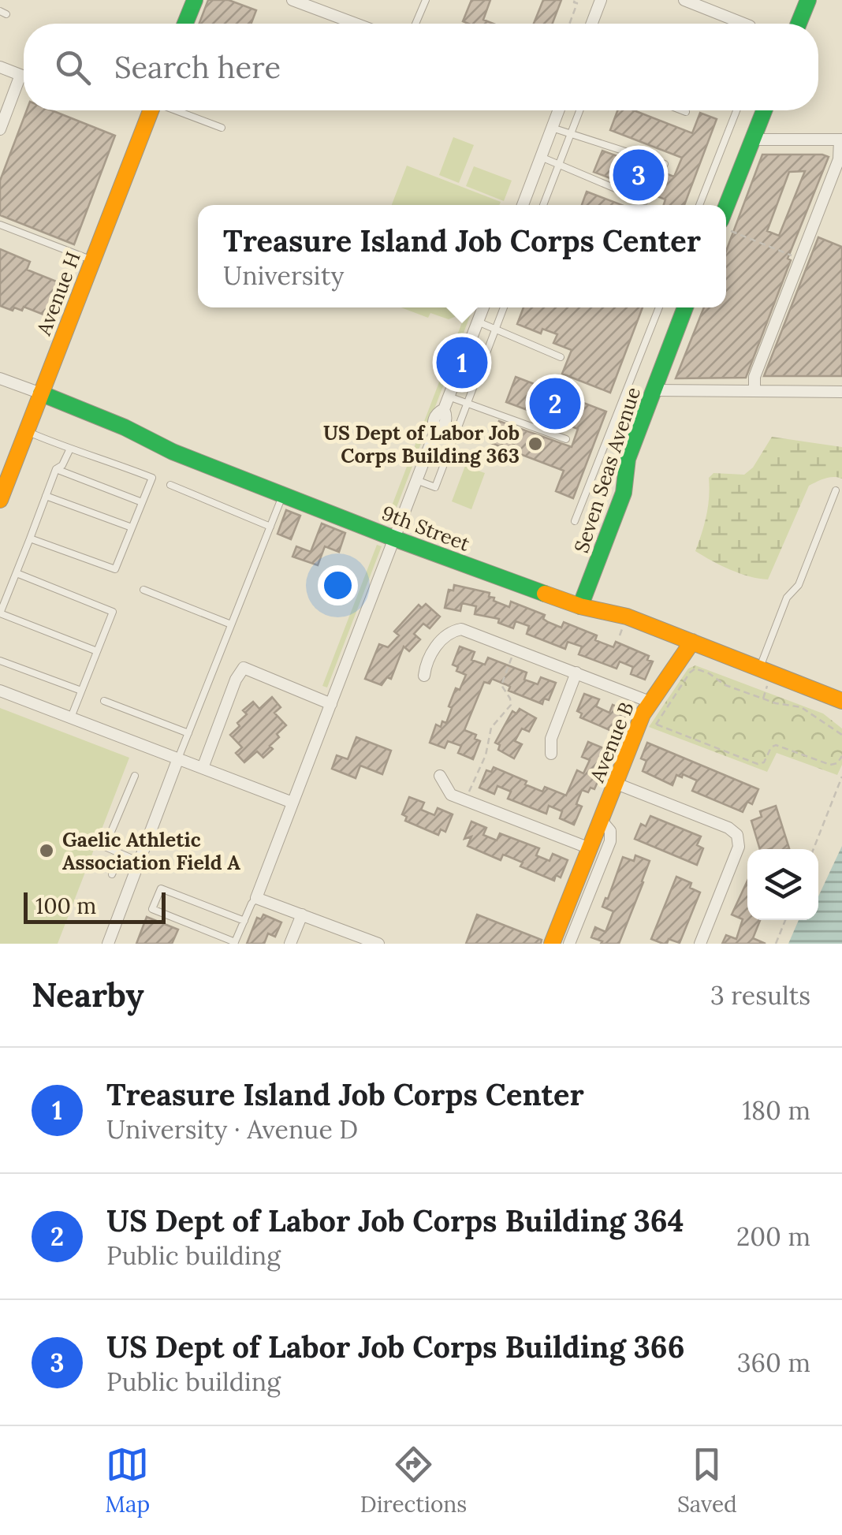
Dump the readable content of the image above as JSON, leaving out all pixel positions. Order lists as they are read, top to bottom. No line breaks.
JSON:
{"streets":{"street":["Avenue H","Seven Seas Avenue","9th Street","Avenue B"]},"crossings":[["Avenue H","9th Street"],["Seven Seas Avenue","9th Street"],["9th Street","Avenue B"]],"places":["US Dept of Labor Job Corps Building 363","Gaelic Athletic Association Field A"],"scale_bar":"100 m","page":{"search":"Search here","pins":["3","1","2"],"popup":["Treasure Island Job Corps Center","University"],"scale":"100 m","heading":["Nearby","3 results"],"list":[{"mark":"1","name":"Treasure Island Job Corps Center","note":"University · Avenue D","value":"180 m"},{"mark":"2","name":"US Dept of Labor Job Corps Building 364","note":"Public building","value":"200 m"},{"mark":"3","name":"US Dept of Labor Job Corps Building 366","note":"Public building","value":"360 m"}],"nav":["Map","Directions","Saved"]}}
